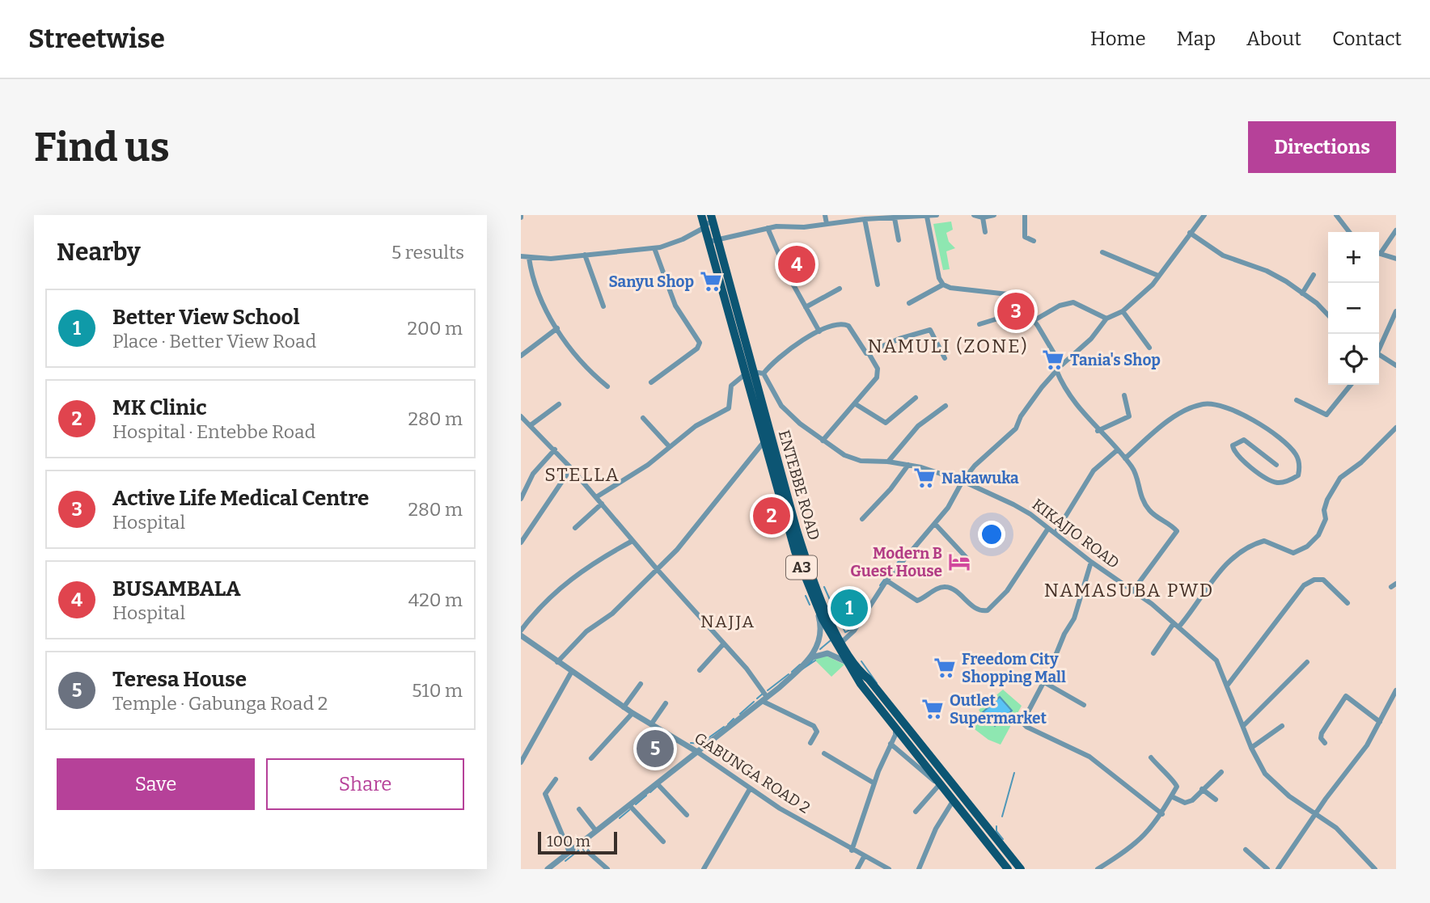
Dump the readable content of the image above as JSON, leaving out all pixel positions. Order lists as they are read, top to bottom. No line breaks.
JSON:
{"streets":{"main road":["ENTEBBE ROAD","A3"],"street":["KIKAJJO ROAD","GABUNGA ROAD 2"]},"districts":["NAMULI (ZONE)","STELLA","NAMASUBA PWD","NAJJA"],"places":{"supermarket":["Sanyu Shop","Tania's Shop","Nakawuka","Freedom City Shopping Mall","Outlet Supermarket"],"hotel":["Modern B Guest House"]},"scale_bar":"100 m","page":{"header":"Streetwise","nav":["Home","Map","About","Contact"],"buttons":["Directions",["Save","Share"]],"title":"Find us","heading":["Nearby","5 results"],"map_buttons":["+","−"],"pins":["4","3","2","1","5"],"list":[{"mark":"1","name":"Better View School","note":"Place · Better View Road","value":"200 m"},{"mark":"2","name":"MK Clinic","note":"Hospital · Entebbe Road","value":"280 m"},{"mark":"3","name":"Active Life Medical Centre","note":"Hospital","value":"280 m"},{"mark":"4","name":"BUSAMBALA","note":"Hospital","value":"420 m"},{"mark":"5","name":"Teresa House","note":"Temple · Gabunga Road 2","value":"510 m"}],"scale":"100 m"}}
